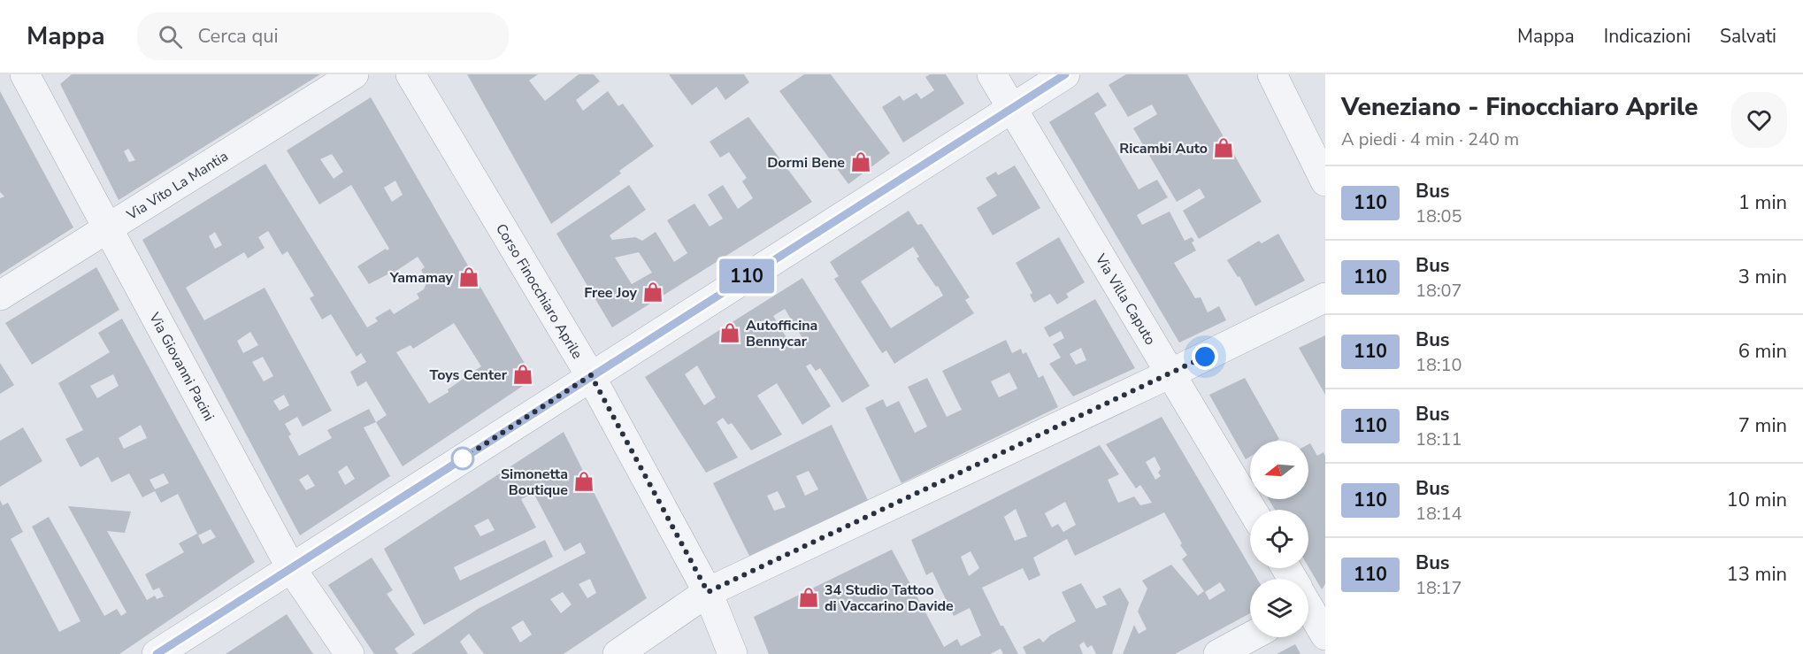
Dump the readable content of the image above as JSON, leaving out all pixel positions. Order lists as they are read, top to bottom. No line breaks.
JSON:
{"streets":{"street":["Via Vito La Mantia","Corso Finocchiaro Aprile","Via Villa Caputo","Via Giovanni Pacini"]},"crossings":[["Via Vito La Mantia","Via Giovanni Pacini"]],"places":{"shop":["Ricambi Auto","Dormi Bene","Yamamay","Free Joy","Autofficina Bennycar","Toys Center","Simonetta Boutique","34 Studio Tattoo di Vaccarino Davide"]},"lines":["bus line 110"],"north":"left","page":{"header":"Mappa","search":"Cerca qui","nav":["Mappa","Indicazioni","Salvati"],"on_map":"110","heading":["Veneziano - Finocchiaro Aprile","A piedi · 4 min · 240 m"],"list":[{"mark":"110","name":"Bus","note":"18:05","value":"1 min"},{"mark":"110","name":"Bus","note":"18:07","value":"3 min"},{"mark":"110","name":"Bus","note":"18:10","value":"6 min"},{"mark":"110","name":"Bus","note":"18:11","value":"7 min"},{"mark":"110","name":"Bus","note":"18:14","value":"10 min"},{"mark":"110","name":"Bus","note":"18:17","value":"13 min"}]}}
